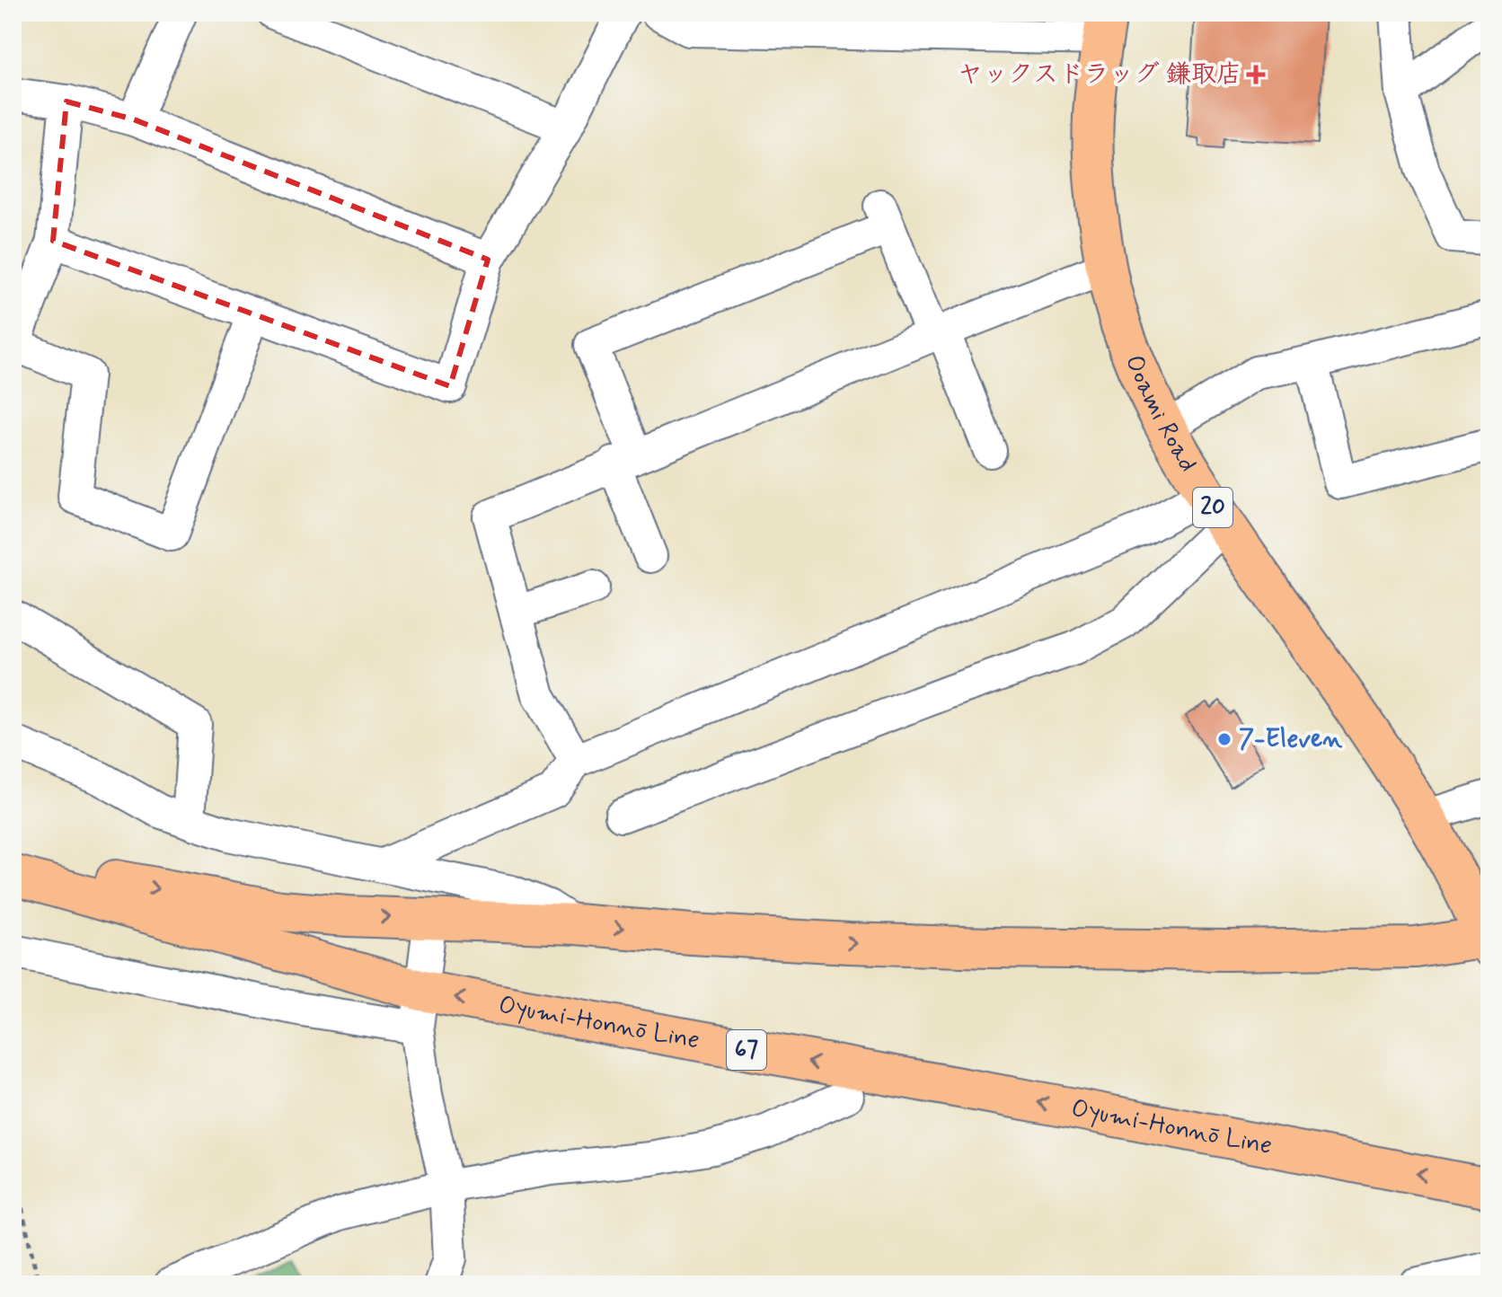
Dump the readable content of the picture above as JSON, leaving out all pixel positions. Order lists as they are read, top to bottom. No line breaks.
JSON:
{"streets":{"main road":["Ooami Road","20","Oyumi-Honnō Line","67"]},"places":{"health":["ヤックスドラッグ 鎌取店"],"other":["7-Eleven"]}}
